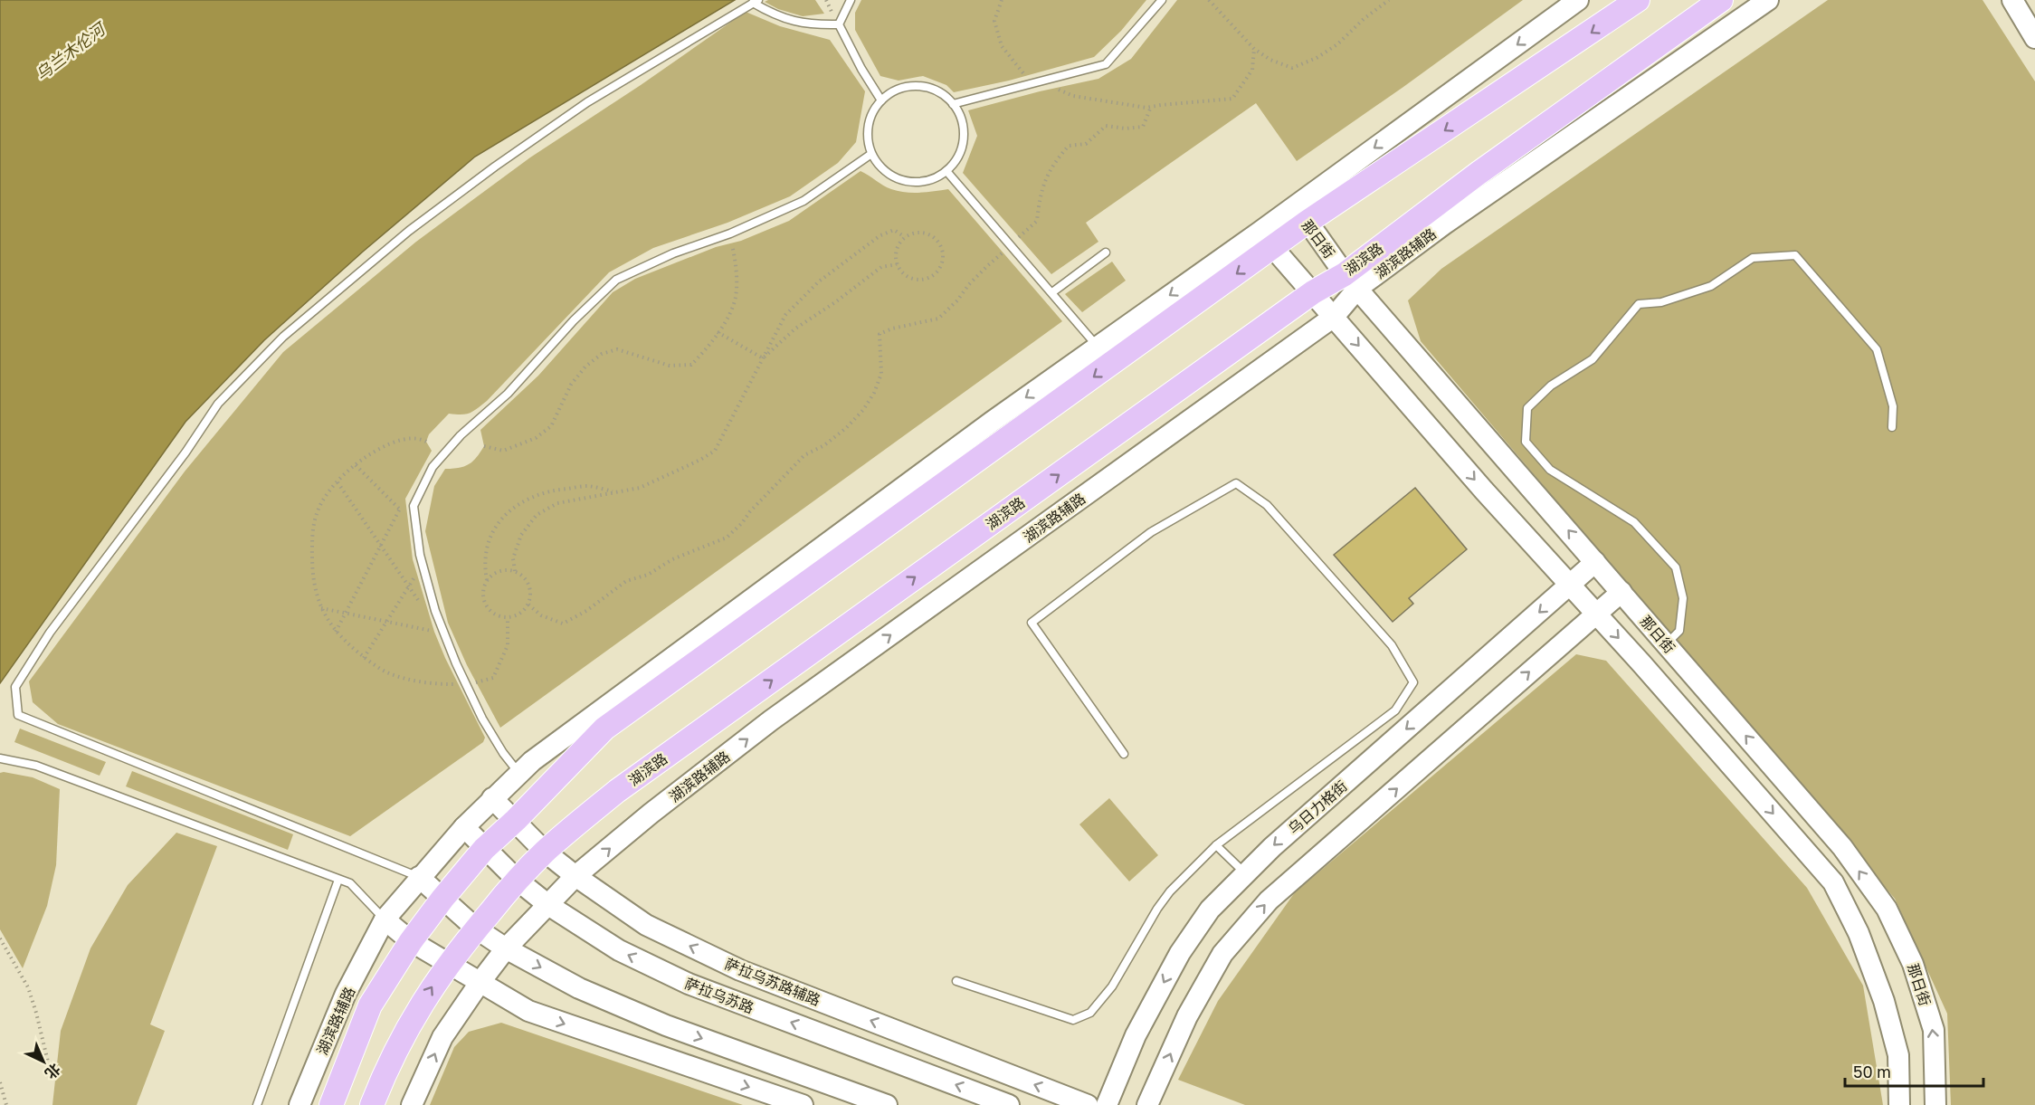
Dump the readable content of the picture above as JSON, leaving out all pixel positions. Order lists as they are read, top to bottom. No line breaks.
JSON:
{"streets":{"main road":["湖滨路"],"street":["那日街","湖滨路辅路","乌日力格街","萨拉乌苏路辅路","萨拉乌苏路"]},"crossings":[["那日街","湖滨路辅路"],["那日街","湖滨路"],["那日街","乌日力格街"],["湖滨路辅路","湖滨路"],["湖滨路辅路","萨拉乌苏路辅路"],["湖滨路辅路","萨拉乌苏路"],["湖滨路","萨拉乌苏路辅路"],["湖滨路","萨拉乌苏路"]],"water":["乌兰木伦河"],"scale_bar":"50 m","north":"bottom right"}
